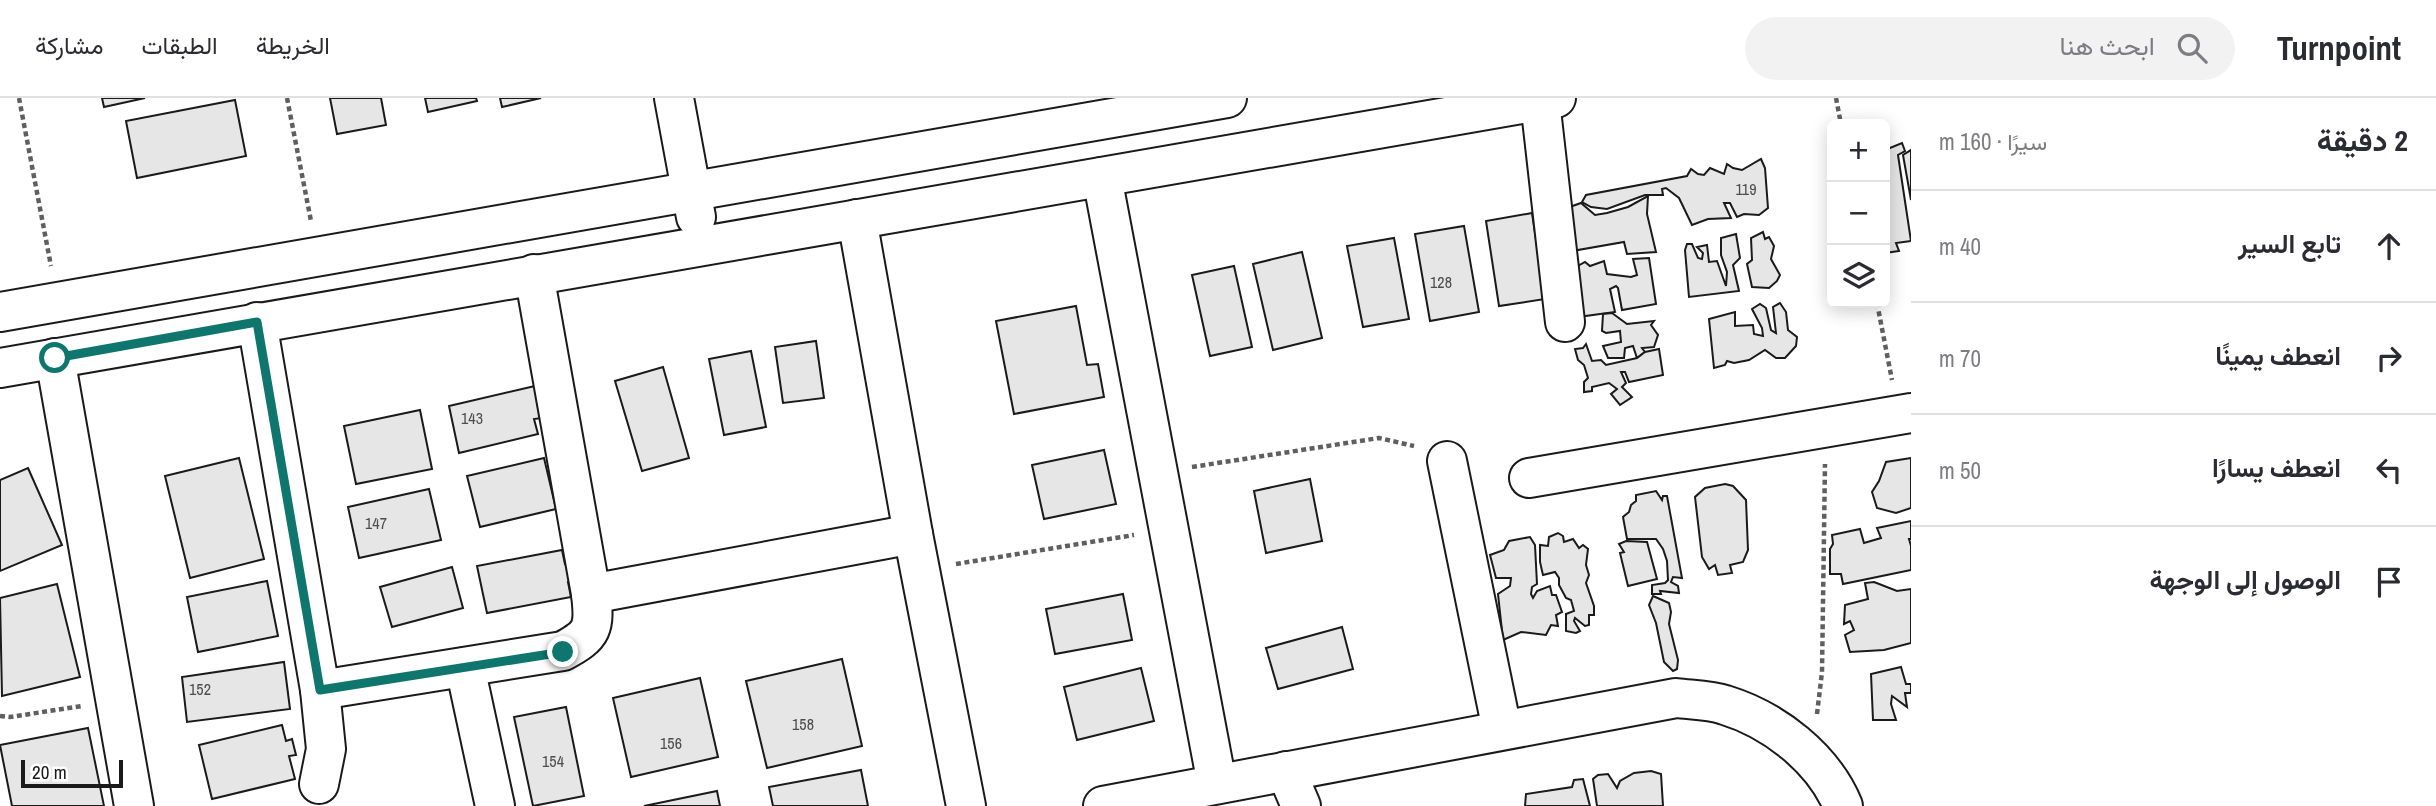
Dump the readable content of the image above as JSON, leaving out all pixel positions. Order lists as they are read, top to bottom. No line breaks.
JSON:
{"house_numbers":["119","128","143","147","152","158","156","154"],"scale_bar":"20 m","page":{"header":"Turnpoint","search":"ابحث هنا","nav":["الخريطة","الطبقات","مشاركة"],"heading":["2 دقيقة","سيرًا · 160 m"],"map_buttons":["+","−"],"list":[["تابع السير","40 m"],["انعطف يمينًا","70 m"],["انعطف يسارًا","50 m"],"الوصول إلى الوجهة"],"scale":"20 m"}}
